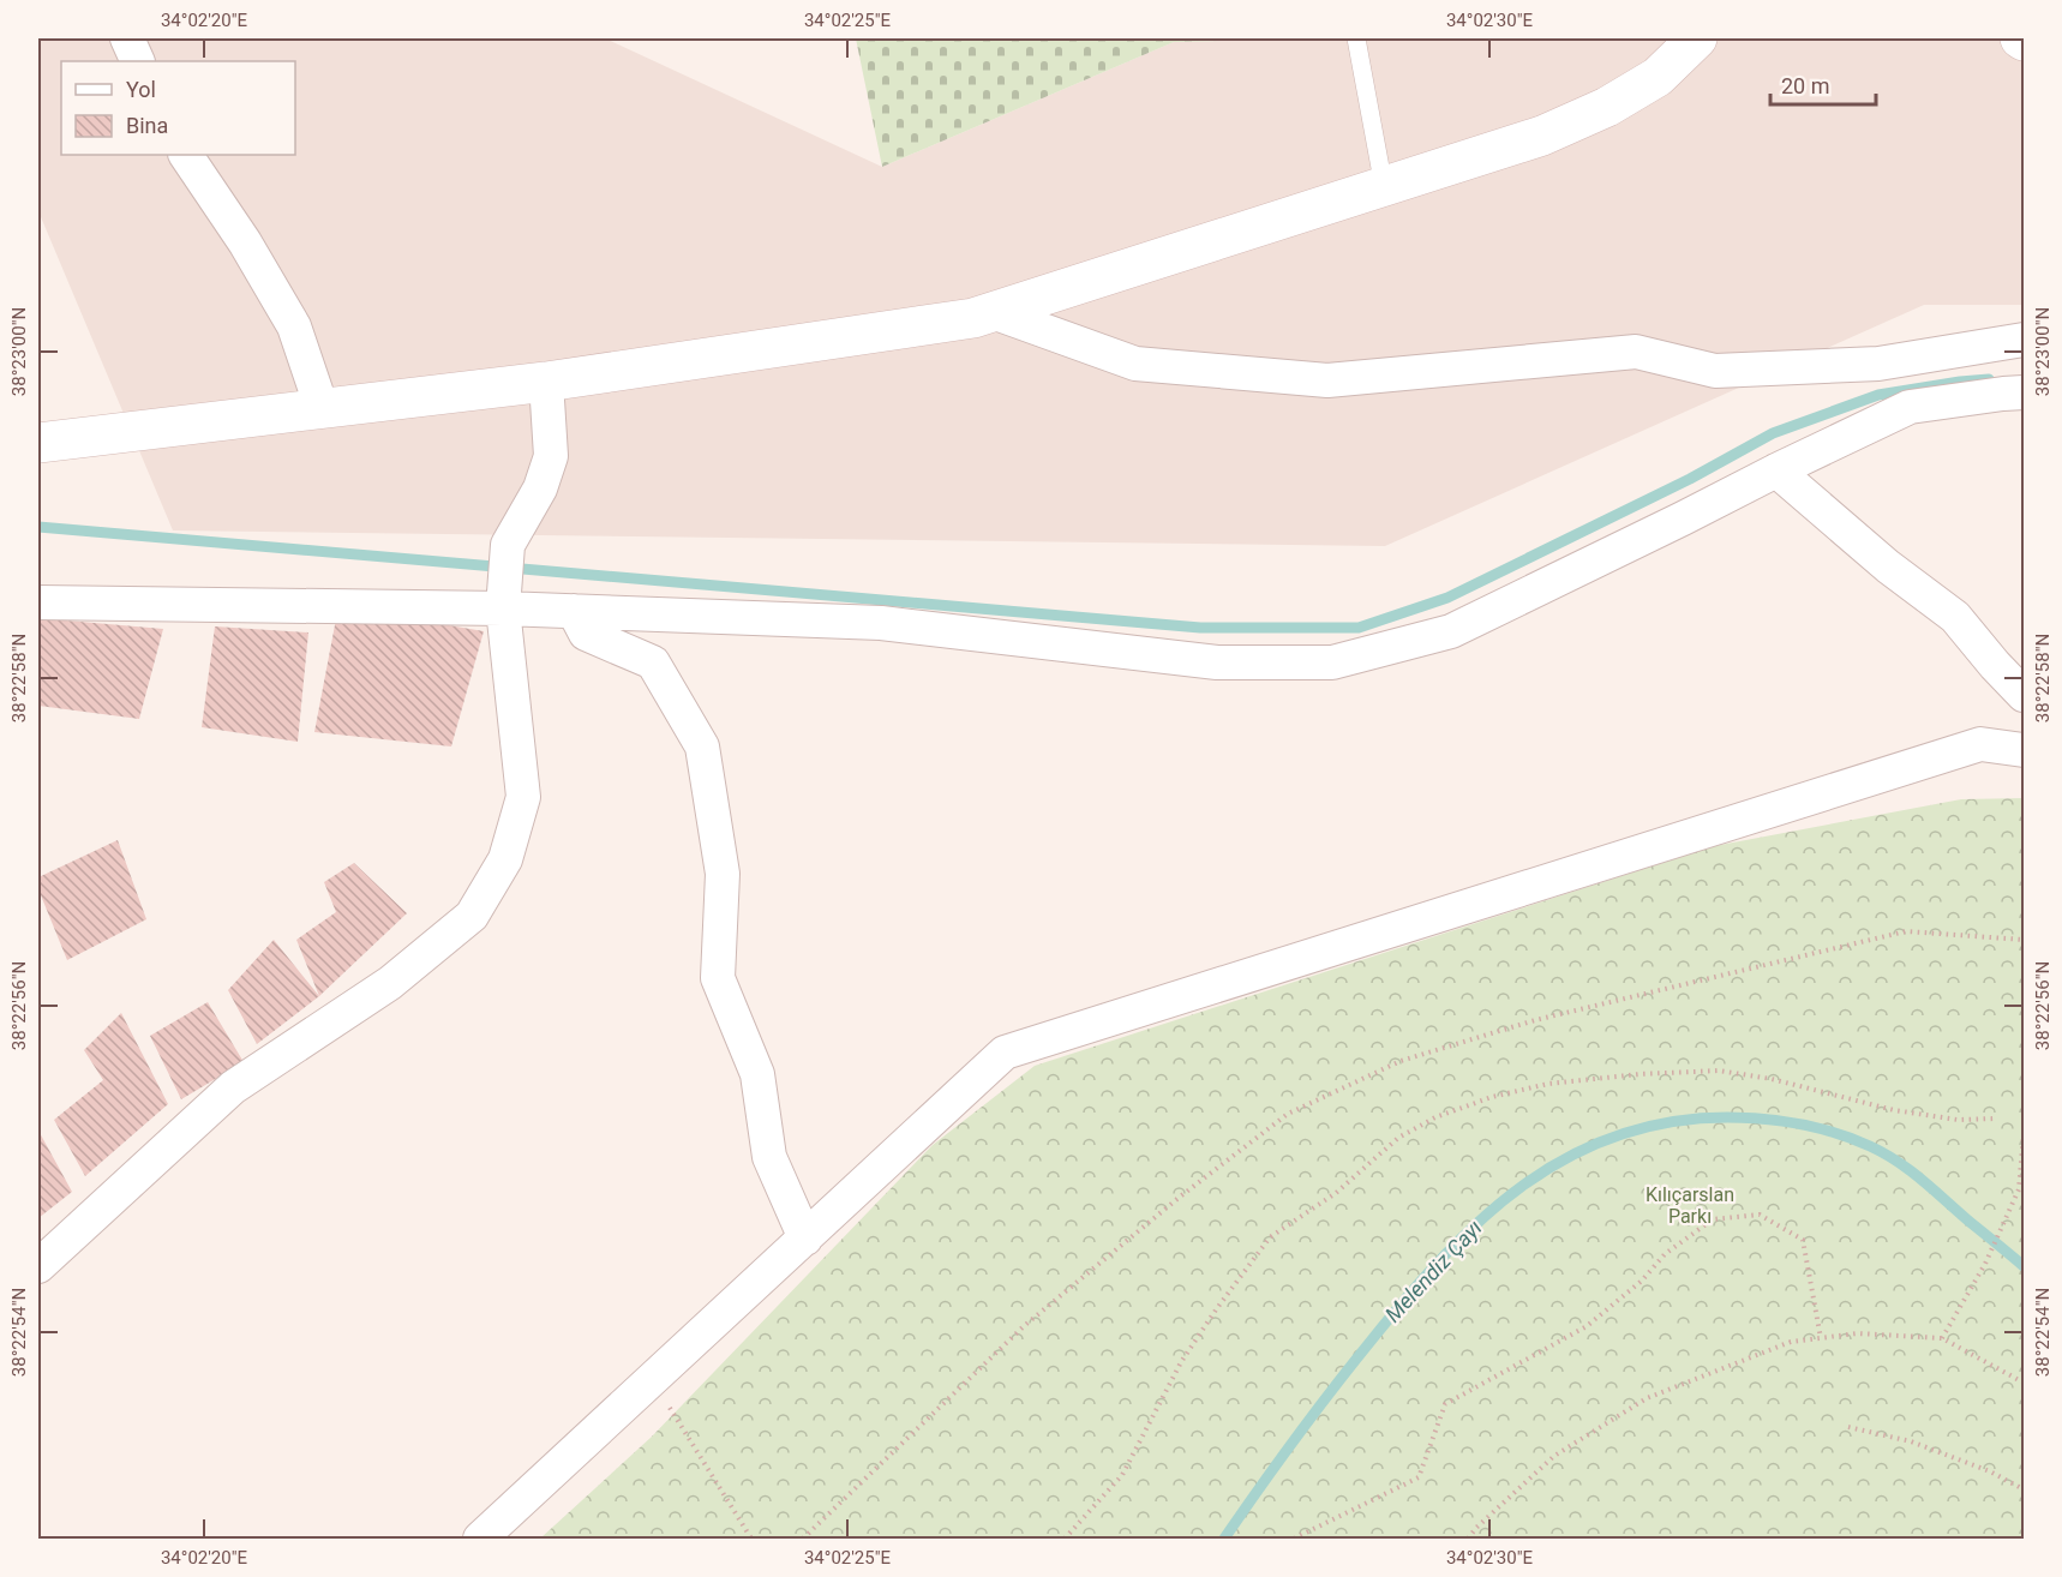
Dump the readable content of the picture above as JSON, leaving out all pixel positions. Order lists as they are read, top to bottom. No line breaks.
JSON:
{"water":["Melendiz Çayı"],"parks":["Kılıçarslan Parkı"],"legend":["Yol","Bina"],"scale_bar":"20 m","coordinates":["34°02'20\"E","34°02'25\"E","34°02'30\"E","38°23'00\"N","38°22'58\"N","38°22'56\"N","38°22'54\"N"]}
